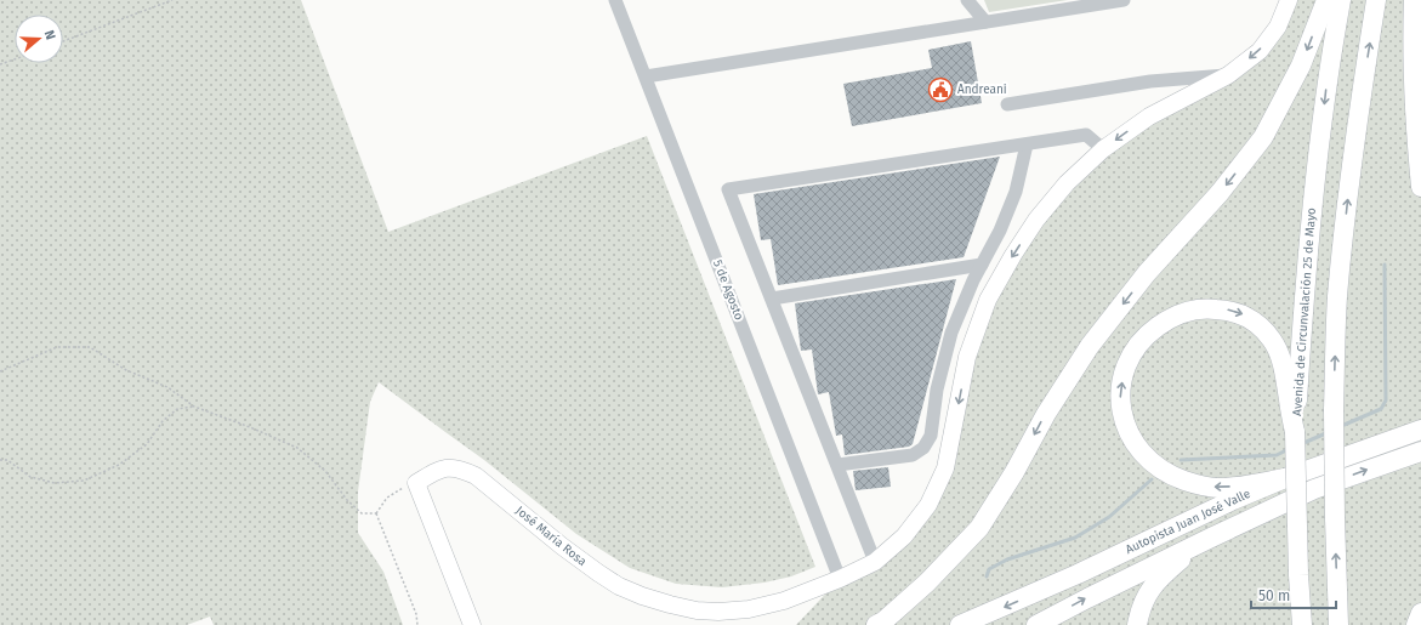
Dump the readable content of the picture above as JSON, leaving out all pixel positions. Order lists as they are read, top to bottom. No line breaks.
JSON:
{"streets":{"highway":["Avenida de Circunvalación 25 de Mayo","Autopista Juan José Valle"],"main road":["José María Rosa"],"street":["5 de Agosto"]},"crossings":[["5 de Agosto","José María Rosa"]],"one_way":["José María Rosa"],"places":{"public building":["Andreani"]},"scale_bar":"50 m","north":"right"}
